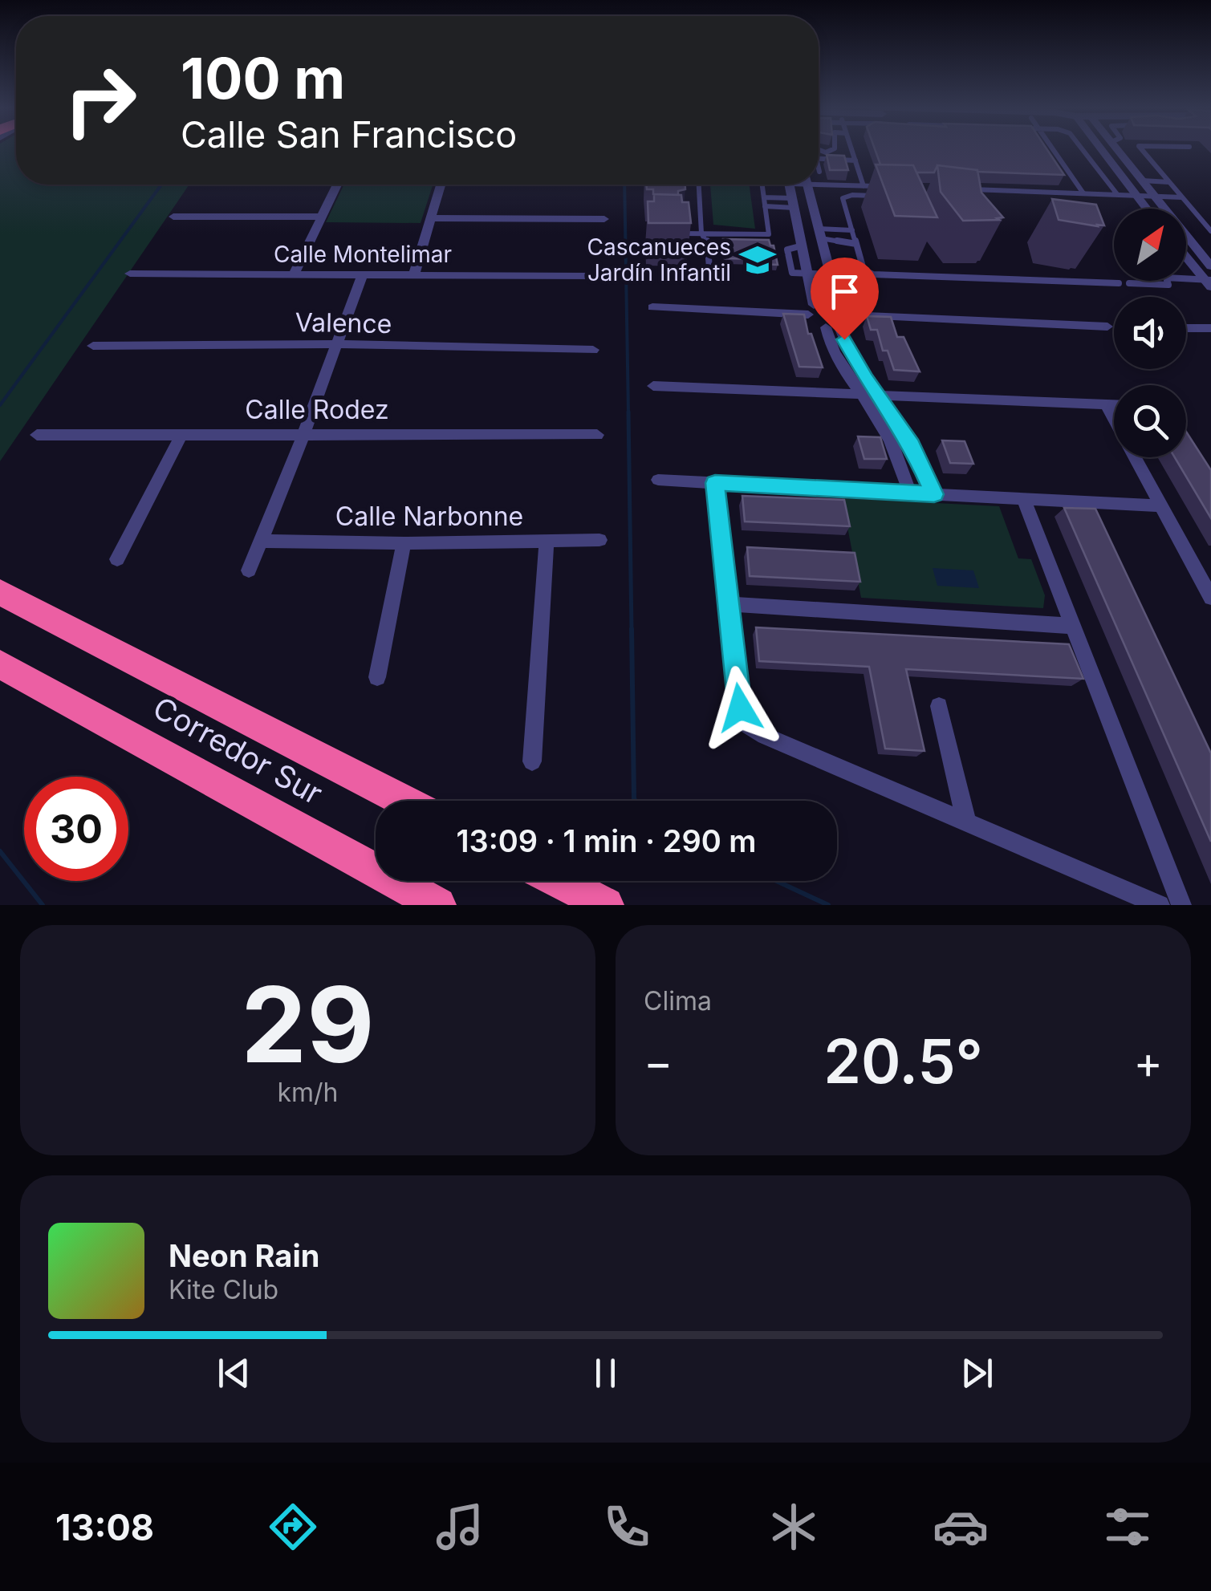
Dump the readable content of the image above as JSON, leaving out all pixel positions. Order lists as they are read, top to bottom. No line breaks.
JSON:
{"streets":{"highway":["Corredor Sur"],"street":["Calle Montelimar","Valence","Calle Rodez","Calle Narbonne"]},"places":{"school or university":["Cascanueces Jardín Infantil"]},"north":"top right","page":{"turn":["100 m","Calle San Francisco"],"limit":"30","trip":"13:09 · 1 min · 290 m","tile":[["29","km/h"],"Clima"],"heat":["−","20.5°","+"],"song":["Neon Rain","Kite Club"],"tabs":"13:08"}}
